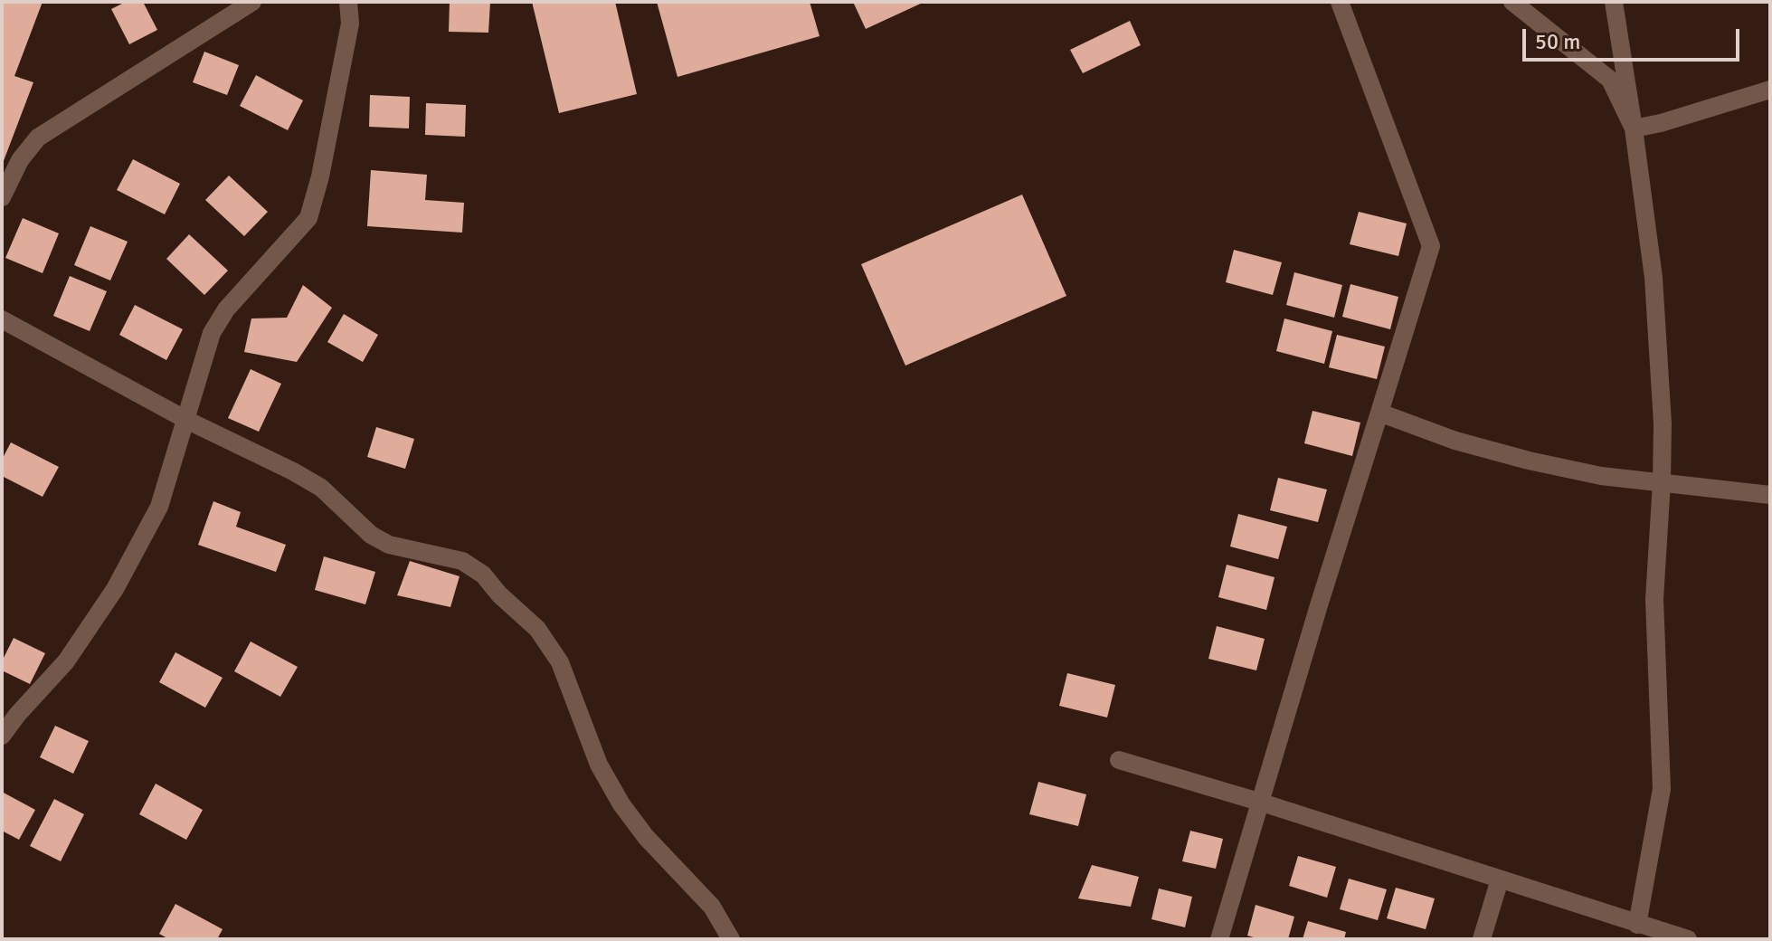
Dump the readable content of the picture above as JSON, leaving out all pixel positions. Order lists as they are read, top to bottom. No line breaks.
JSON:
{"scale_bar":"50 m"}
